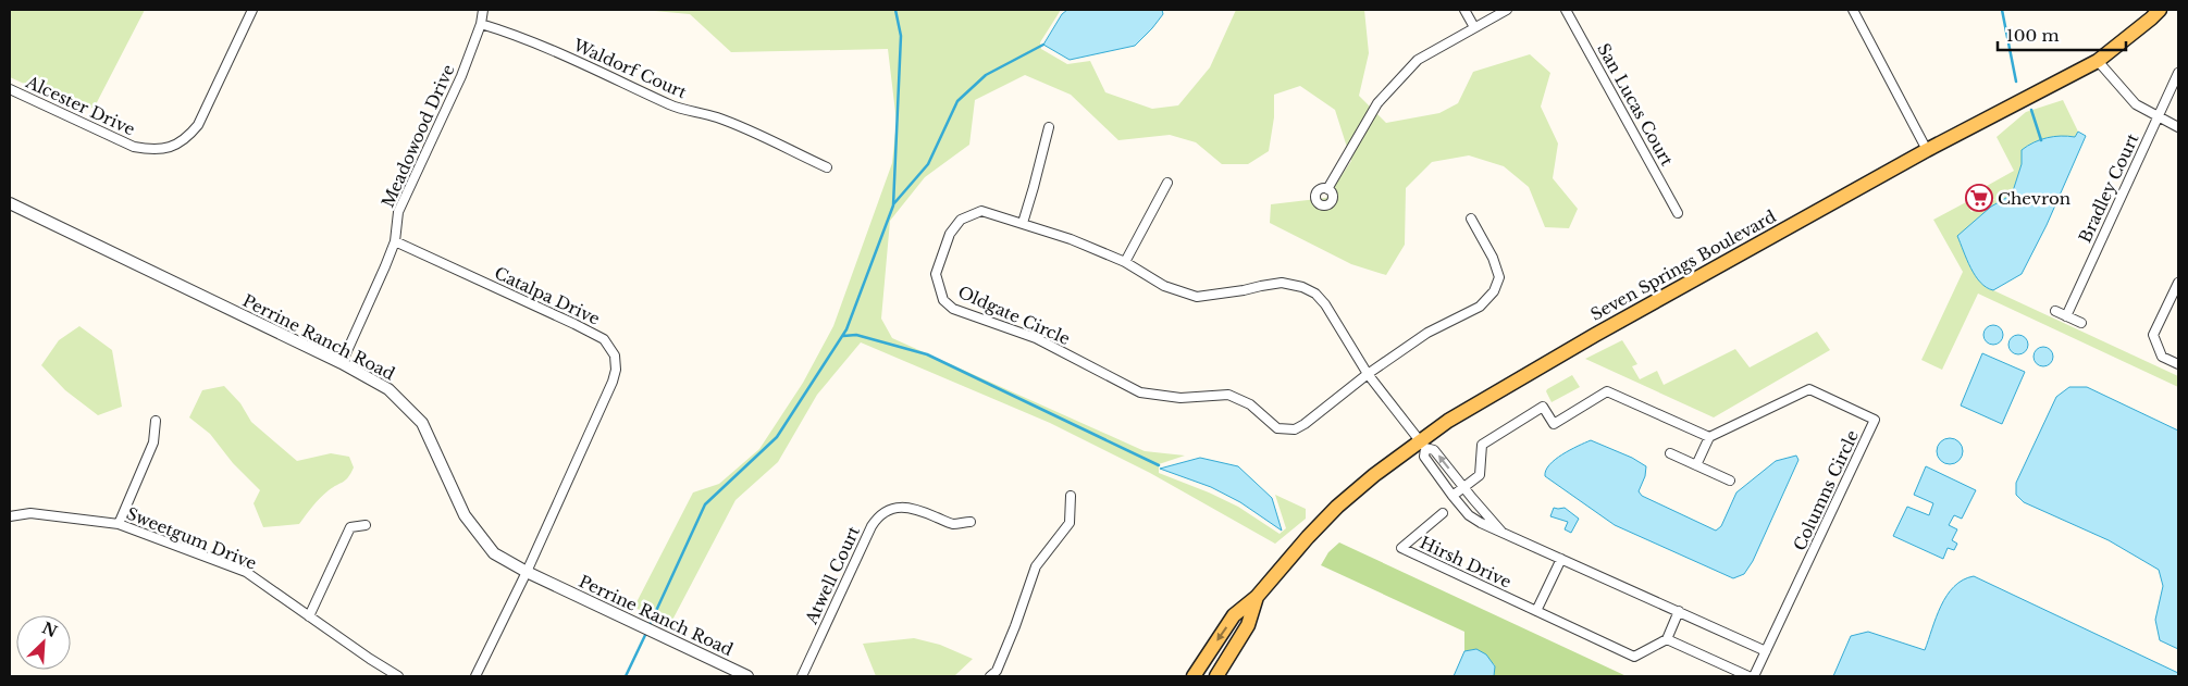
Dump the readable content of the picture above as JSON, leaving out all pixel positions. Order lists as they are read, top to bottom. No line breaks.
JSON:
{"streets":{"main road":["Seven Springs Boulevard"],"street":["Waldorf Court","San Lucas Court","Alcester Drive","Meadowood Drive","Bradley Court","Catalpa Drive","Oldgate Circle","Perrine Ranch Road","Columns Circle","Sweetgum Drive","Hirsh Drive","Atwell Court"]},"crossings":[["Waldorf Court","Meadowood Drive"],["Meadowood Drive","Catalpa Drive"],["Meadowood Drive","Perrine Ranch Road"],["Seven Springs Boulevard","Oldgate Circle"],["Catalpa Drive","Perrine Ranch Road"]],"places":{"supermarket":["Chevron"]},"scale_bar":"100 m","north":"top right"}
